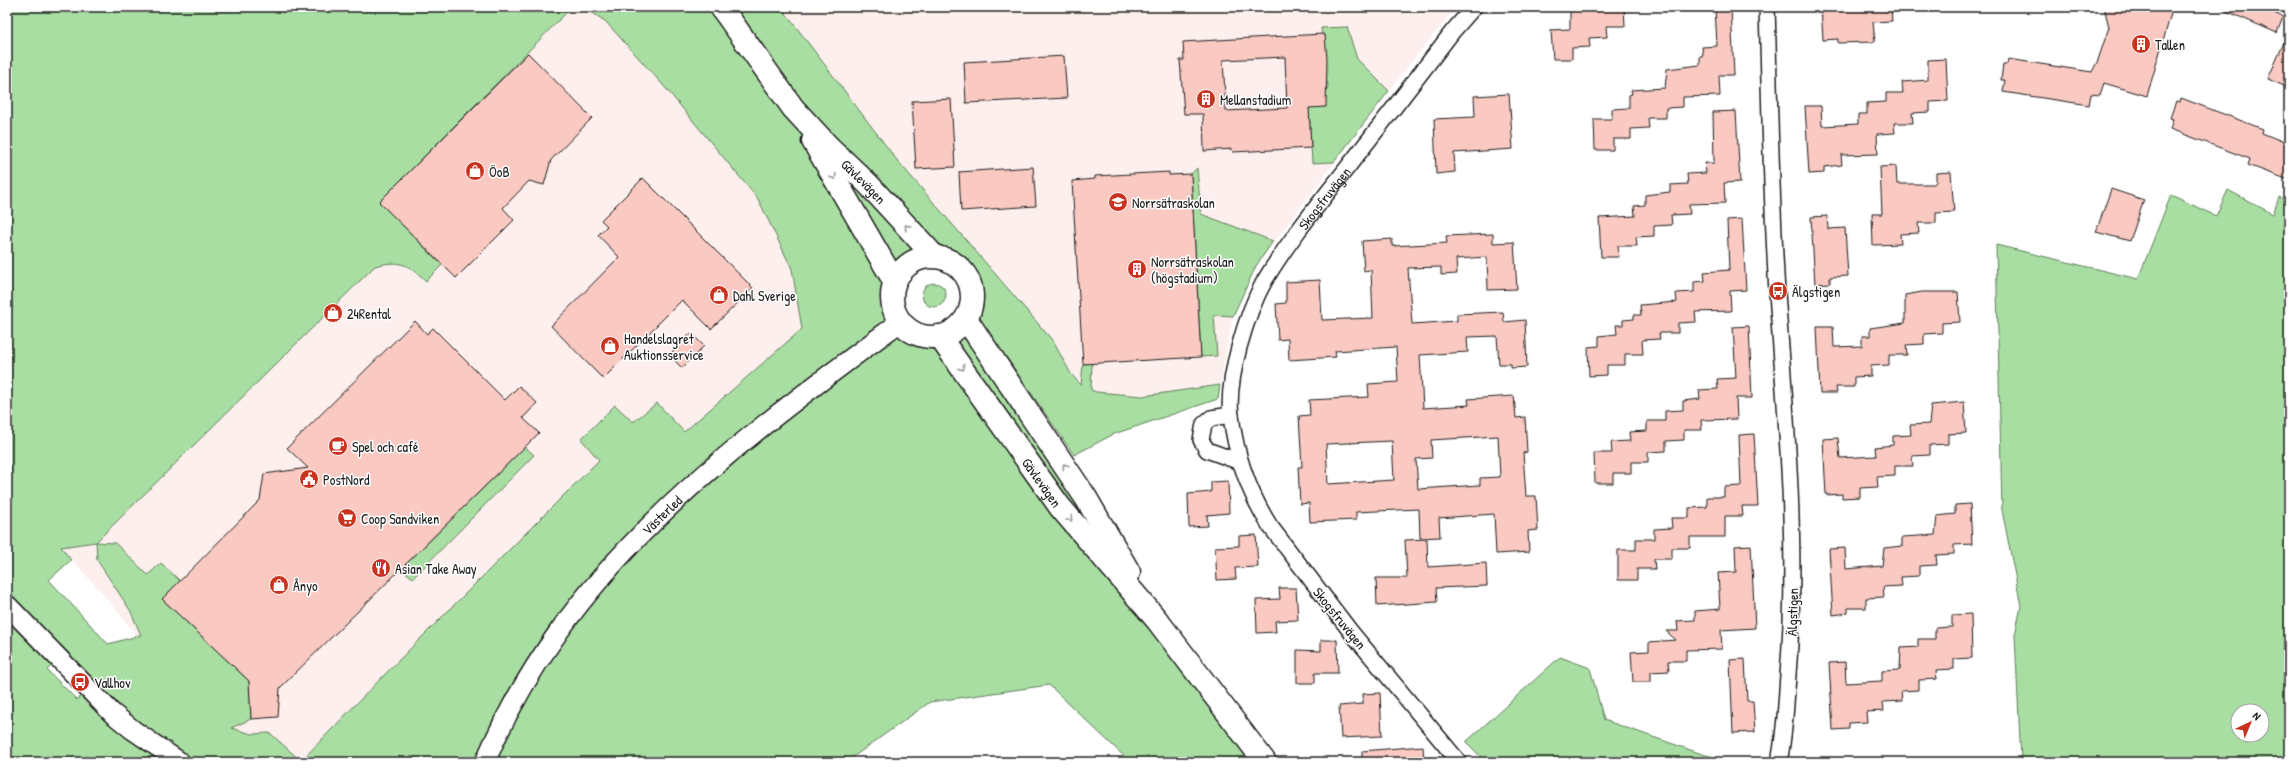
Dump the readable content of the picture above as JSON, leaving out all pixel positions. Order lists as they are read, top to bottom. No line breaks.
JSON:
{"streets":{"main road":["Gävlevägen"],"street":["Skogsfruvägen","Västerled","Älgstigen"]},"crossings":[["Gävlevägen","Västerled"]],"places":{"building":["Tallen","Mellanstadium","Norrsätraskolan (högstadium)"],"shop":["ÖoB","Dahl Sverige","24Rental","Handelslagret Auktionsservice","Ånyo"],"school or university":["Norrsätraskolan"],"bus stop":["Älgstigen","Vallhov"],"cafe":["Spel och café"],"public building":["PostNord"],"supermarket":["Coop Sandviken"],"restaurant":["Asian Take Away"]},"north":"top right"}
